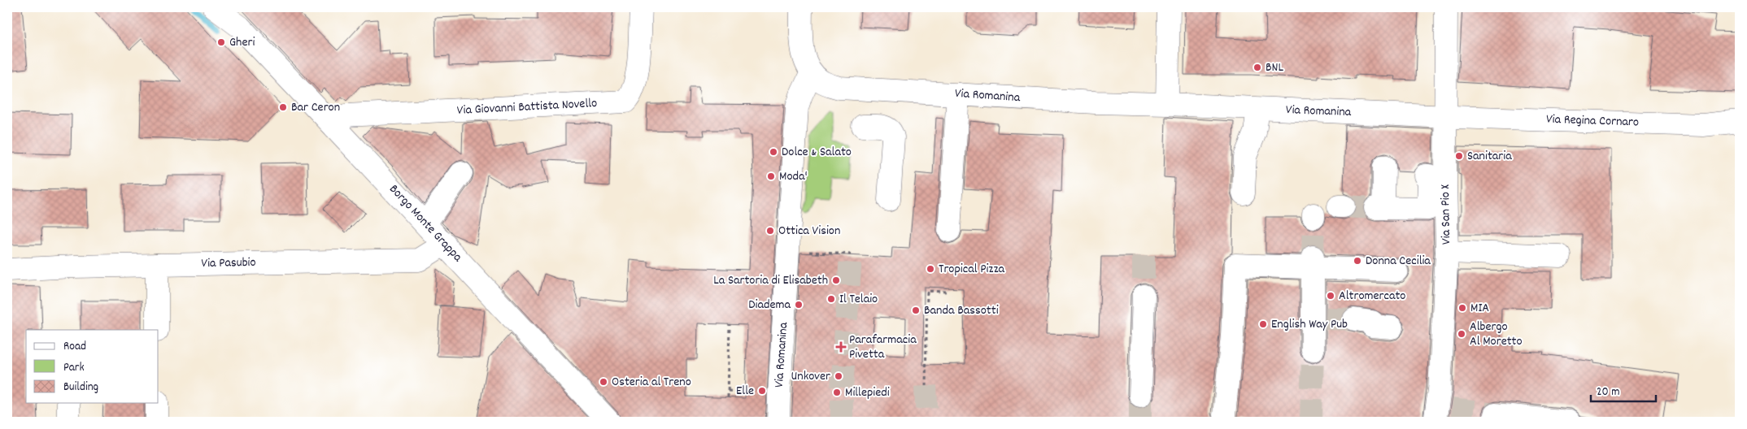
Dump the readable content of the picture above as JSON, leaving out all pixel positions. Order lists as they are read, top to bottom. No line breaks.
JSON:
{"streets":{"street":["Via Romanina","Via Giovanni Battista Novello","Via Regina Cornaro","Via San Pio X","Borgo Monte Grappa","Via Pasubio"]},"crossings":[["Via Romanina","Via Regina Cornaro"],["Via Romanina","Via San Pio X"],["Via Giovanni Battista Novello","Borgo Monte Grappa"],["Via Regina Cornaro","Via San Pio X"],["Borgo Monte Grappa","Via Pasubio"]],"places":{"other":["Gheri","BNL","Bar Ceron","Dolce & Salato","Sanitaria","Moda'","Ottica Vision","Donna Cecilia","Tropical Pizza","La Sartoria di Elisabeth","Altromercato","Il Telaio","Diadema","MIA","Banda Bassotti","English Way Pub","Albergo Al Moretto","Unkover","Osteria al Treno","Elle","Millepiedi"],"health":["Parafarmacia Pivetta"]},"legend":["Road","Park","Building"],"scale_bar":"20 m"}
